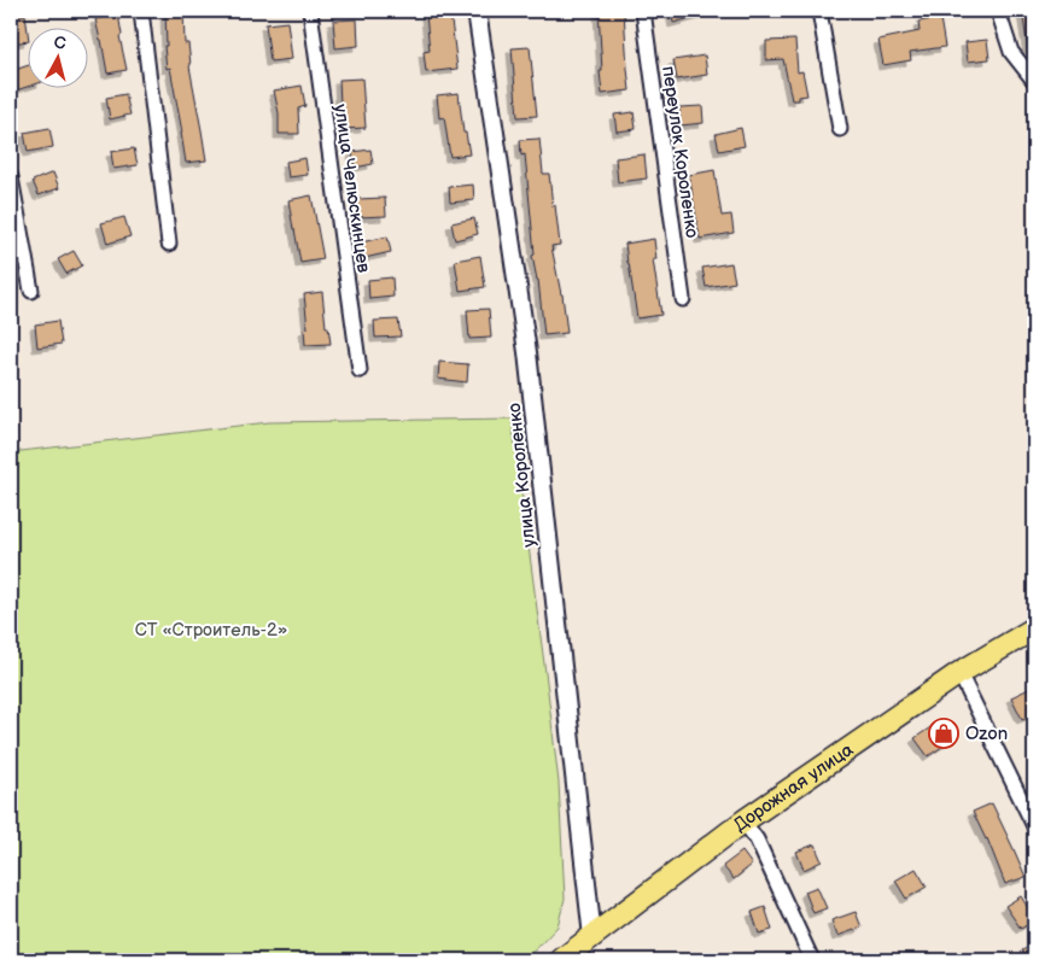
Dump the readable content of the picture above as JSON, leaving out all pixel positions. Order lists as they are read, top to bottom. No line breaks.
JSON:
{"streets":{"main road":["Дорожная улица"],"street":["переулок Короленко","улица Челюскинцев","улица Короленко"]},"crossings":[["улица Короленко","Дорожная улица"]],"parks":["СТ «Строитель-2»"],"places":{"shop":["Ozon"]},"north":"top"}
